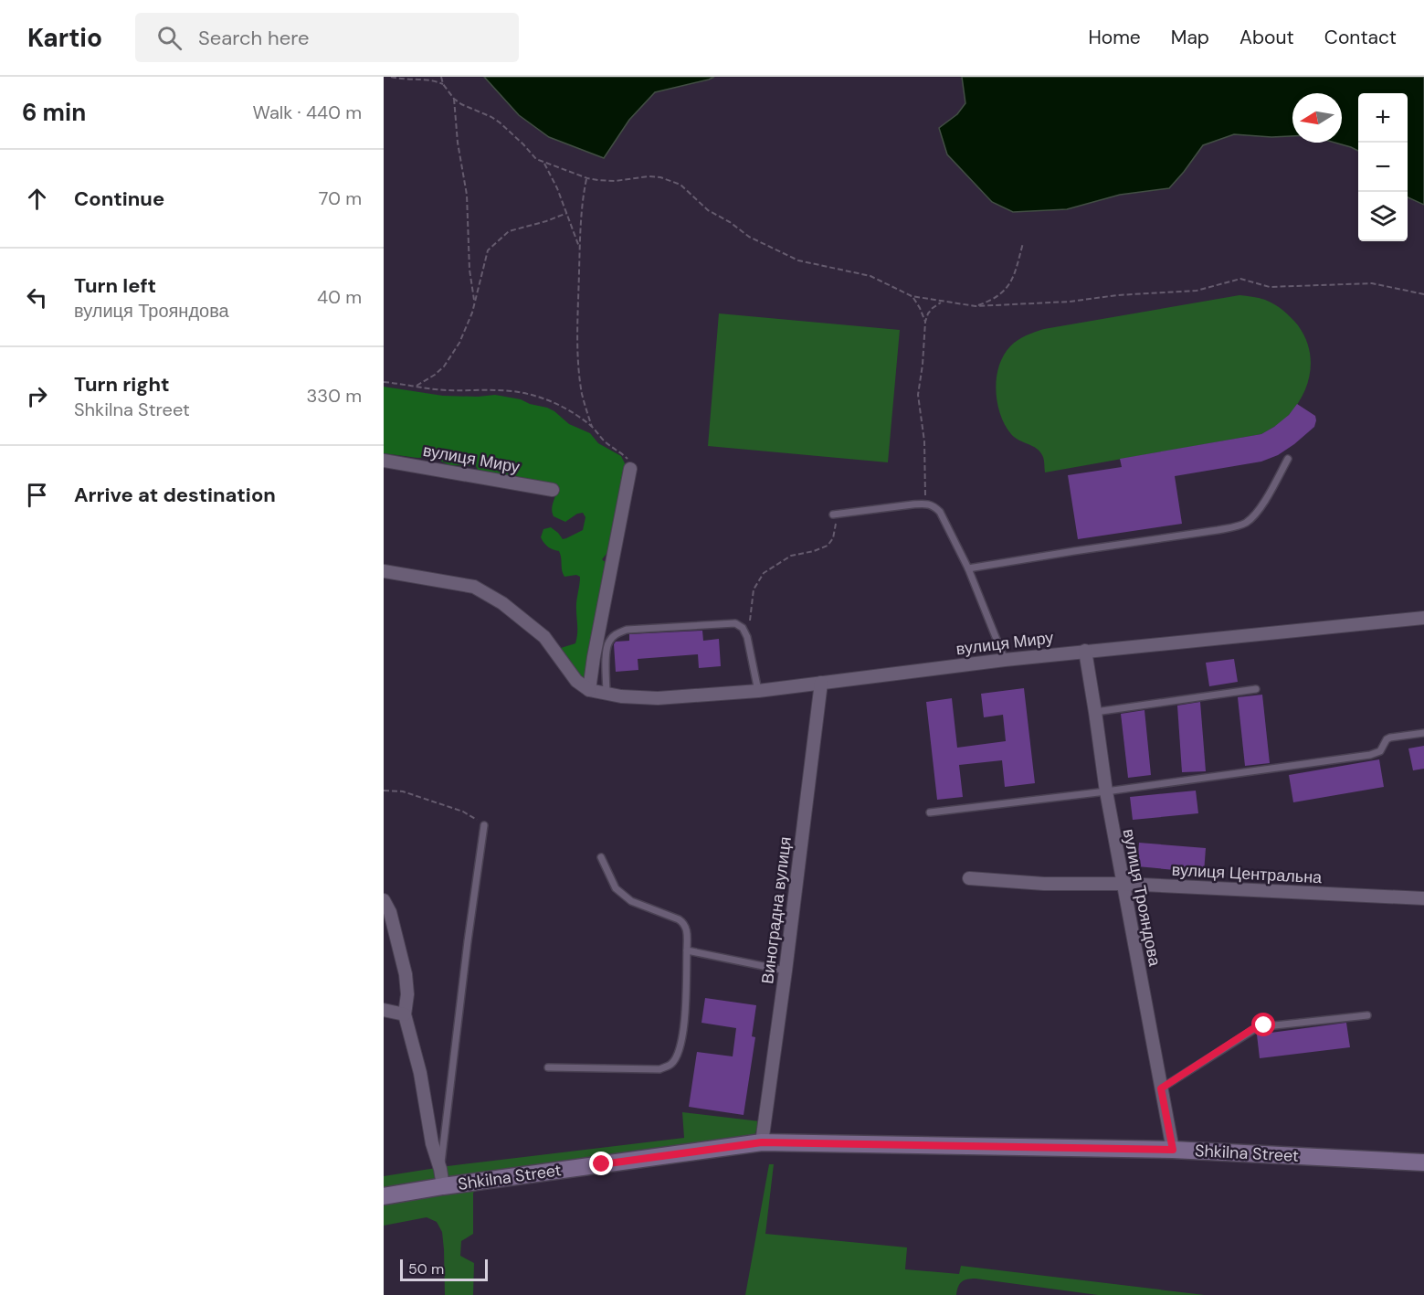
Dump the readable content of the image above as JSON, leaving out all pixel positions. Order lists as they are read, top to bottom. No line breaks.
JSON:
{"streets":{"street":["вулиця Миру","вулиця Центральна","вулиця Трояндова","Виноградна вулиця","Shkilna Street"]},"crossings":[["вулиця Миру","вулиця Трояндова"],["вулиця Миру","Виноградна вулиця"],["вулиця Центральна","вулиця Трояндова"],["вулиця Трояндова","Shkilna Street"],["Виноградна вулиця","Shkilna Street"]],"scale_bar":"50 m","north":"left","page":{"header":"Kartio","search":"Search here","nav":["Home","Map","About","Contact"],"heading":["6 min","Walk · 440 m"],"map_buttons":["+","−"],"list":[["Continue","70 m"],["Turn left","вулиця Трояндова","40 m"],["Turn right","Shkilna Street","330 m"],"Arrive at destination"],"scale":"50 m"}}
